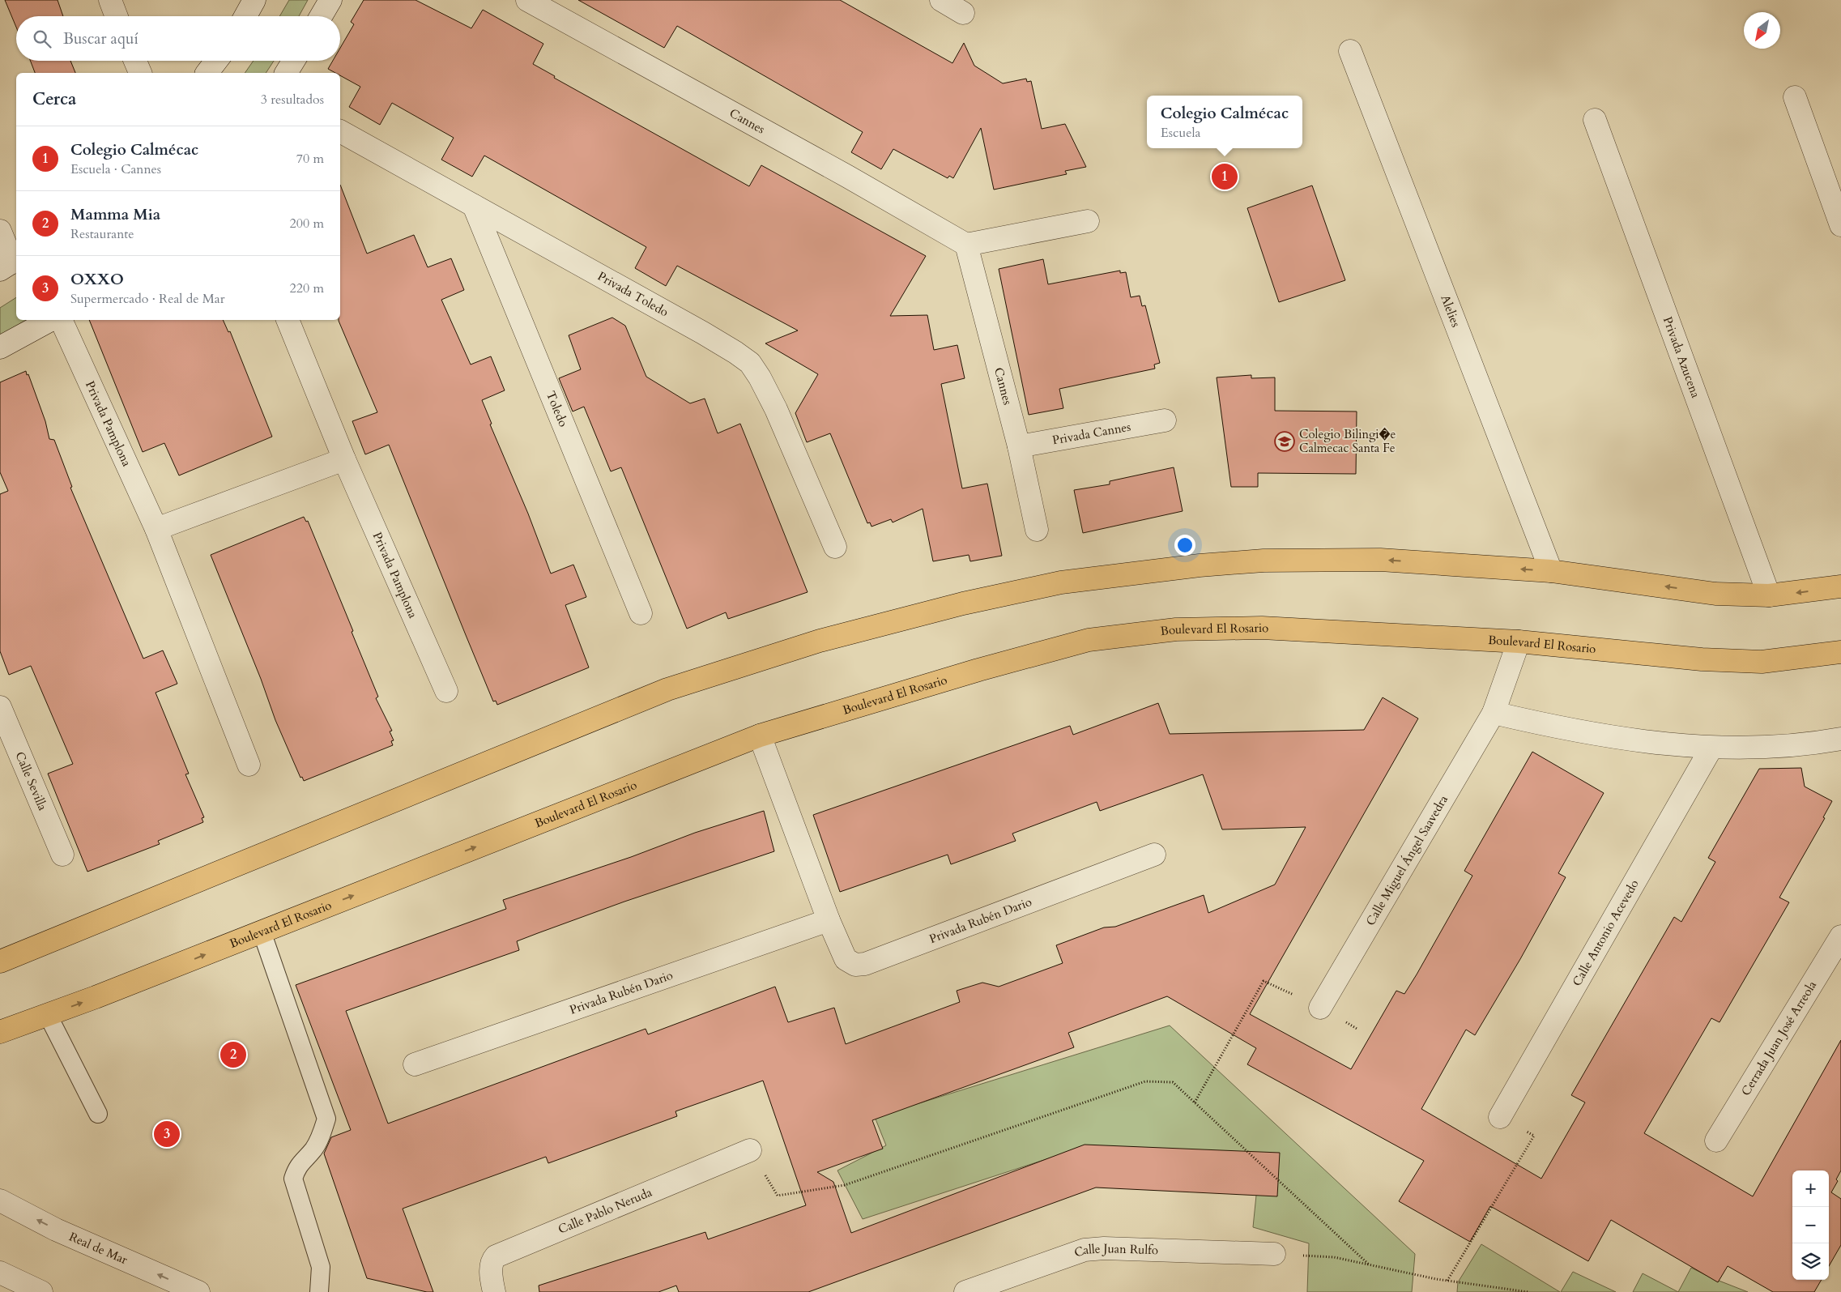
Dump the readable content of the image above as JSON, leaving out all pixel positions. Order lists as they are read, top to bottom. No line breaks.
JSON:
{"streets":{"main road":["Boulevard El Rosario"],"street":["Cannes","Privada Toledo","Alelies","Privada Azucena","Toledo","Privada Pamplona","Privada Cannes","Calle Sevilla","Calle Miguel Ángel Saavedra","Privada Rubén Dario","Calle Antonio Acevedo","Cerrada Juan José Arreola","Calle Pablo Neruda","Real de Mar","Calle Juan Rulfo"]},"crossings":[["Cannes","Privada Cannes"],["Privada Toledo","Toledo"],["Boulevard El Rosario","Calle Miguel Ángel Saavedra"],["Boulevard El Rosario","Privada Rubén Dario"]],"one_way":["Real de Mar"],"places":{"school or university":["Colegio Bilingi�e Calmecac Santa Fe"]},"north":"bottom left","page":{"search":"Buscar aquí","heading":["Cerca","3 resultados"],"popup":["Colegio Calmécac","Escuela"],"list":[{"mark":"1","name":"Colegio Calmécac","note":"Escuela · Cannes","value":"70 m"},{"mark":"2","name":"Mamma Mia","note":"Restaurante","value":"200 m"},{"mark":"3","name":"OXXO","note":"Supermercado · Real de Mar","value":"220 m"}],"pins":["1","2","3"],"map_buttons":["+","−"]}}
